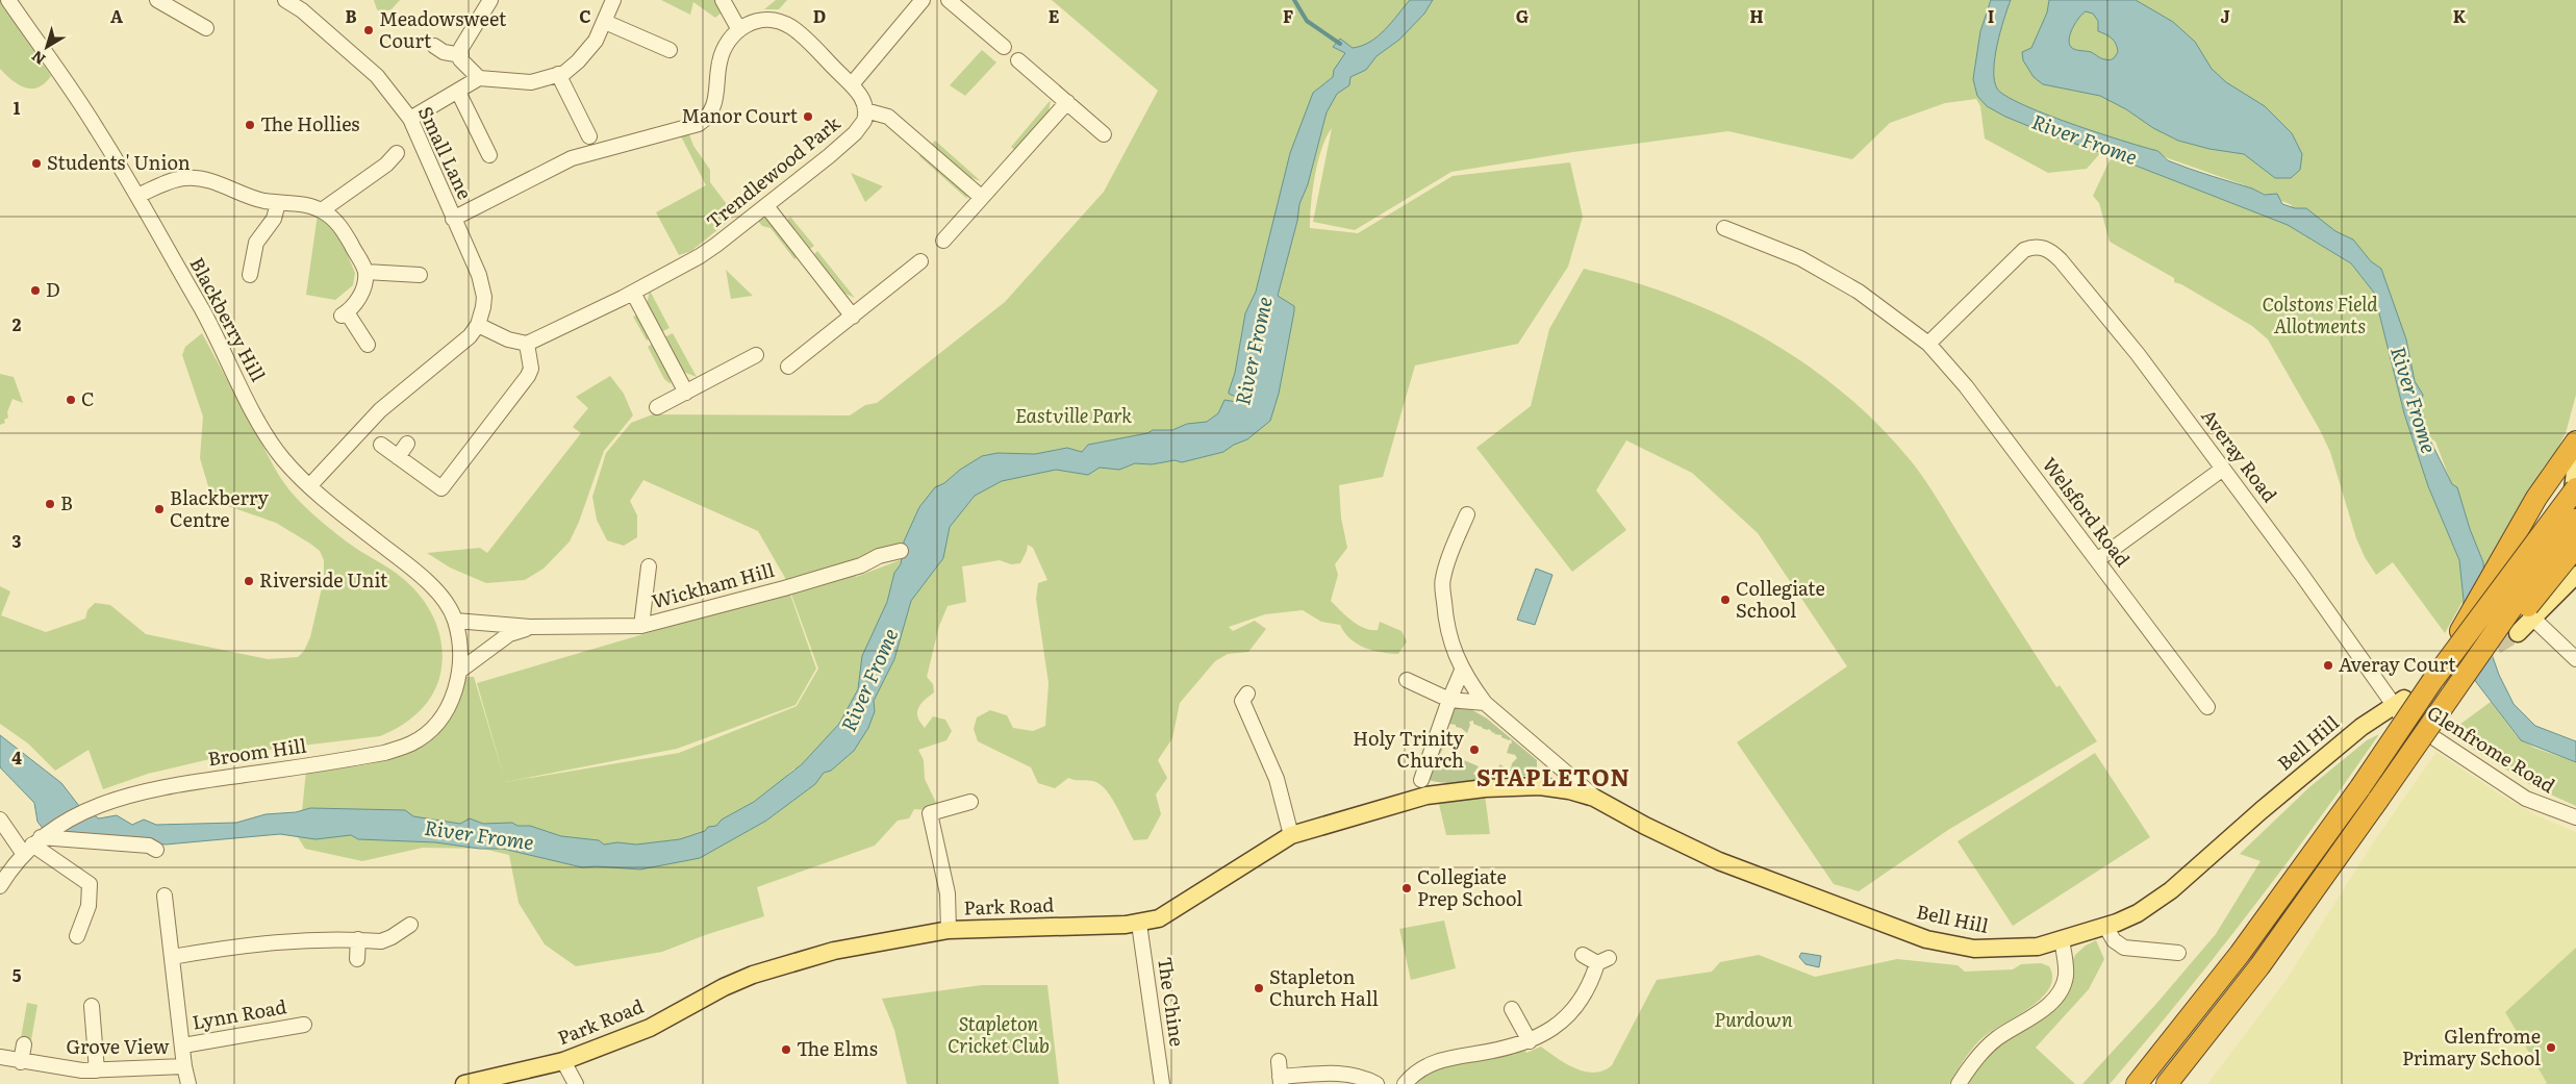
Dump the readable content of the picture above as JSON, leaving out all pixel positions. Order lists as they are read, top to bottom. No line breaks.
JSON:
{"streets":{"main road":["Bell Hill","Park Road"],"street":["Small Lane","Trendlewood Park","Blackberry Hill","Averay Road","Welsford Road","Wickham Hill","Glenfrome Road","Broom Hill","The Chine","Lynn Road","Grove View"]},"crossings":[["Blackberry Hill","Wickham Hill"],["Blackberry Hill","Broom Hill"],["Averay Road","Welsford Road"],["Averay Road","Bell Hill"],["Averay Road","Glenfrome Road"],["Wickham Hill","Broom Hill"],["Bell Hill","Glenfrome Road"],["Bell Hill","Park Road"],["Park Road","The Chine"]],"districts":["STAPLETON"],"water":["River Frome"],"parks":["Colstons Field Allotments","Eastville Park","Purdown","Stapleton Cricket Club"],"places":["Meadowsweet Court","Manor Court","The Hollies","Students' Union","D","C","B","Blackberry Centre","Riverside Unit","Collegiate School","Averay Court","Holy Trinity Church","Collegiate Prep School","Stapleton Church Hall","Glenfrome Primary School","The Elms"],"north":"bottom left","grid":{"columns":["A","B","C","D","E","F","G","H","I","J","K"],"rows":["1","2","3","4","5"]}}
